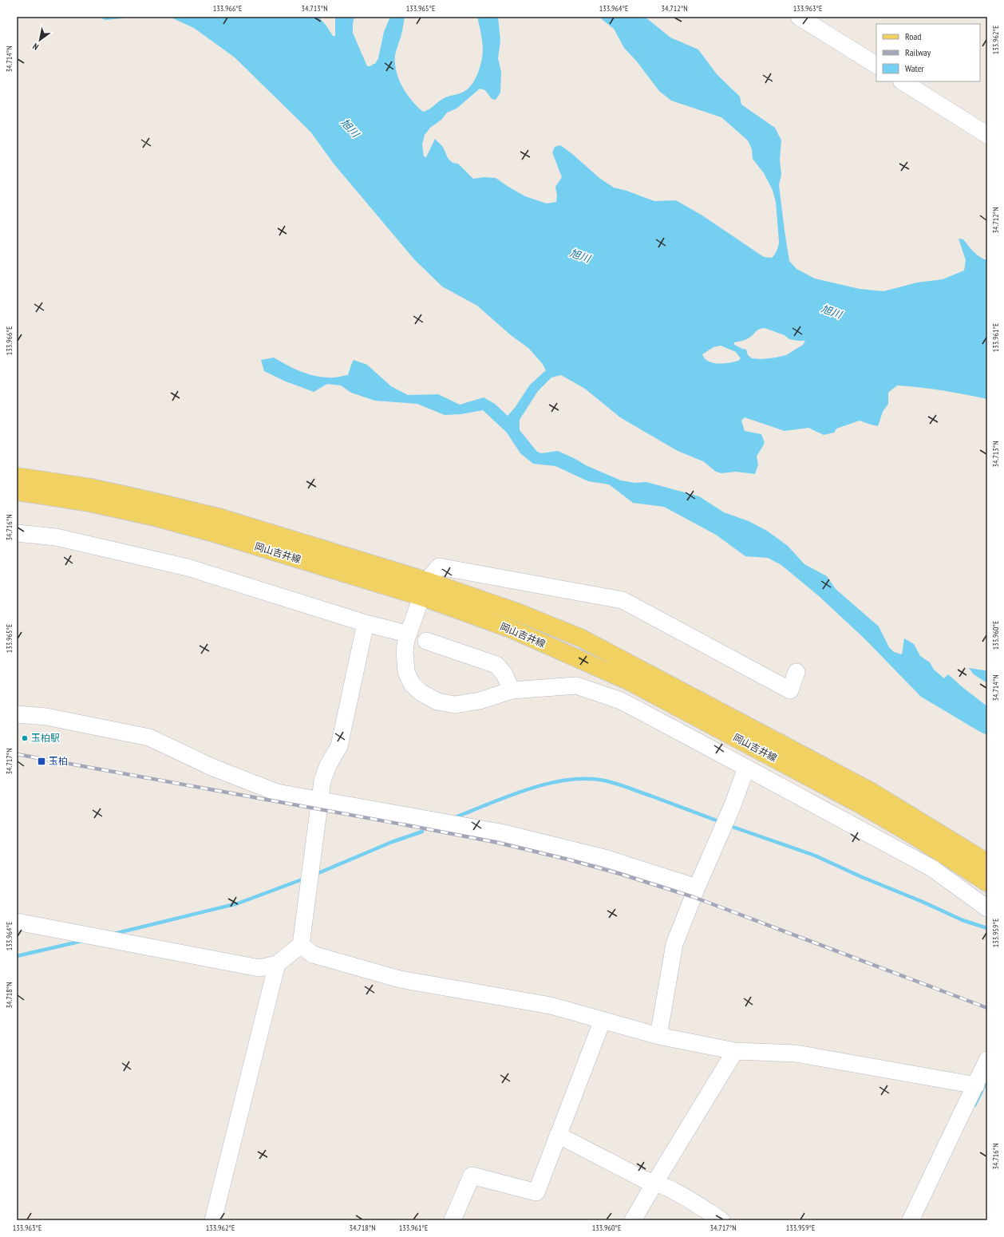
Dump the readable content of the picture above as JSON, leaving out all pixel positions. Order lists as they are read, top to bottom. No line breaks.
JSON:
{"streets":{"main road":["岡山吉井線"]},"water":["旭川"],"places":{"other":["玉柏駅"],"transit":["玉柏"]},"legend":["Road","Railway","Water"],"north":"bottom left","coordinates":["133.966°E","34.713°N","133.965°E","133.964°E","34.712°N","133.963°E","133.962°E","34.714°N","133.961°E","34.716°N","133.960°E","34.717°N","133.959°E","34.718°N"]}
